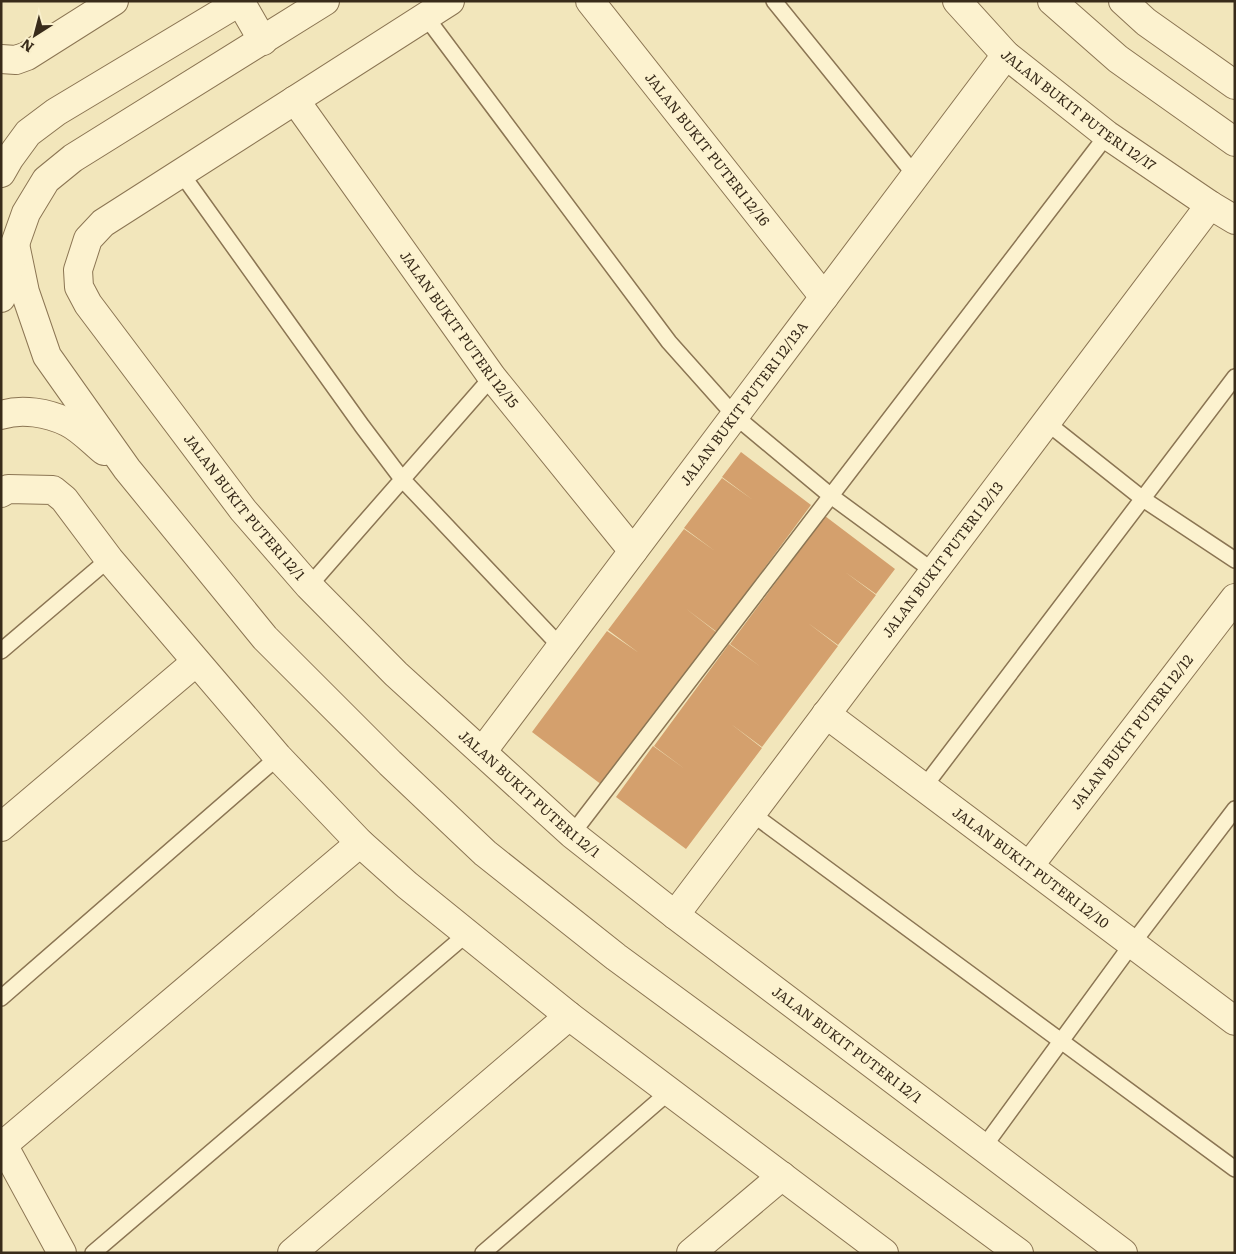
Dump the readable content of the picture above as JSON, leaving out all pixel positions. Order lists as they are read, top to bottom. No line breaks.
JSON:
{"streets":{"street":["JALAN BUKIT PUTERI 12/17","JALAN BUKIT PUTERI 12/16","JALAN BUKIT PUTERI 12/15","JALAN BUKIT PUTERI 12/13A","JALAN BUKIT PUTERI 12/1","JALAN BUKIT PUTERI 12/13","JALAN BUKIT PUTERI 12/12","JALAN BUKIT PUTERI 12/10"]},"crossings":[["JALAN BUKIT PUTERI 12/17","JALAN BUKIT PUTERI 12/13A"],["JALAN BUKIT PUTERI 12/17","JALAN BUKIT PUTERI 12/13"],["JALAN BUKIT PUTERI 12/16","JALAN BUKIT PUTERI 12/13A"],["JALAN BUKIT PUTERI 12/15","JALAN BUKIT PUTERI 12/13A"],["JALAN BUKIT PUTERI 12/15","JALAN BUKIT PUTERI 12/1"],["JALAN BUKIT PUTERI 12/13A","JALAN BUKIT PUTERI 12/1"],["JALAN BUKIT PUTERI 12/1","JALAN BUKIT PUTERI 12/13"],["JALAN BUKIT PUTERI 12/13","JALAN BUKIT PUTERI 12/10"],["JALAN BUKIT PUTERI 12/12","JALAN BUKIT PUTERI 12/10"]],"north":"bottom left"}
